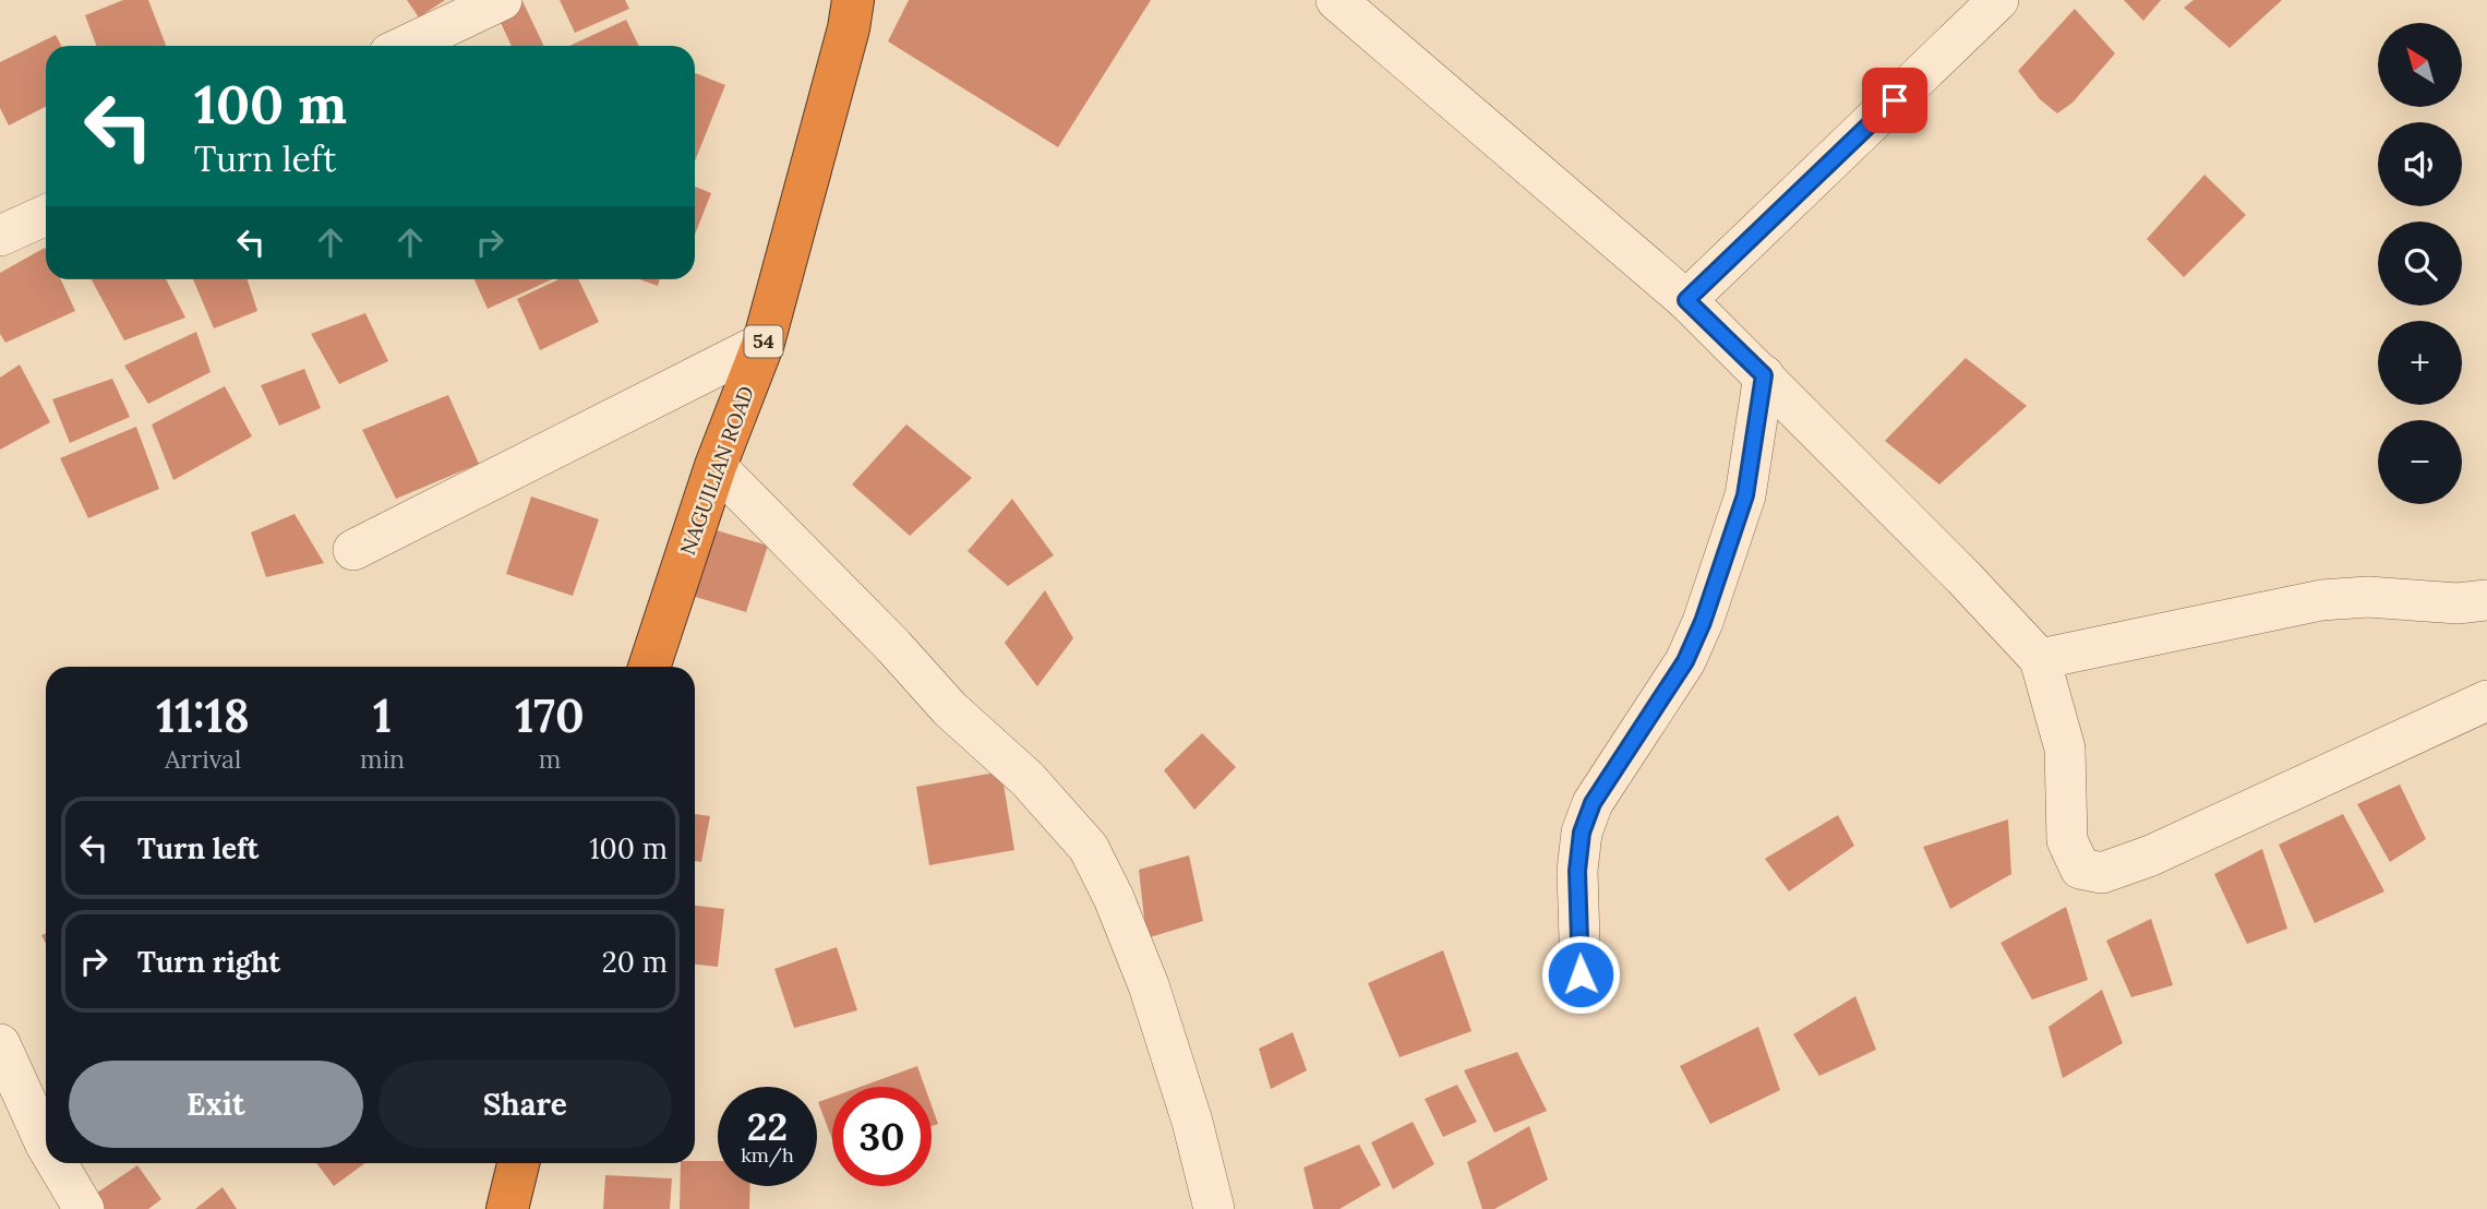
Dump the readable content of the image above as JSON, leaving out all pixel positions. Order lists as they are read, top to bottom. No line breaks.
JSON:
{"streets":{"highway":["54","NAGUILIAN ROAD"]},"north":"top left","page":{"map_buttons":["+","−"],"turn":["100 m","Turn left"],"eta":["11:18","Arrival","1","min","170","m"],"list":[{"name":"Turn left","value":"100 m"},{"name":"Turn right","value":"20 m"}],"buttons":["Exit","Share"],"speed":"22 km/h","limit":"30"}}
